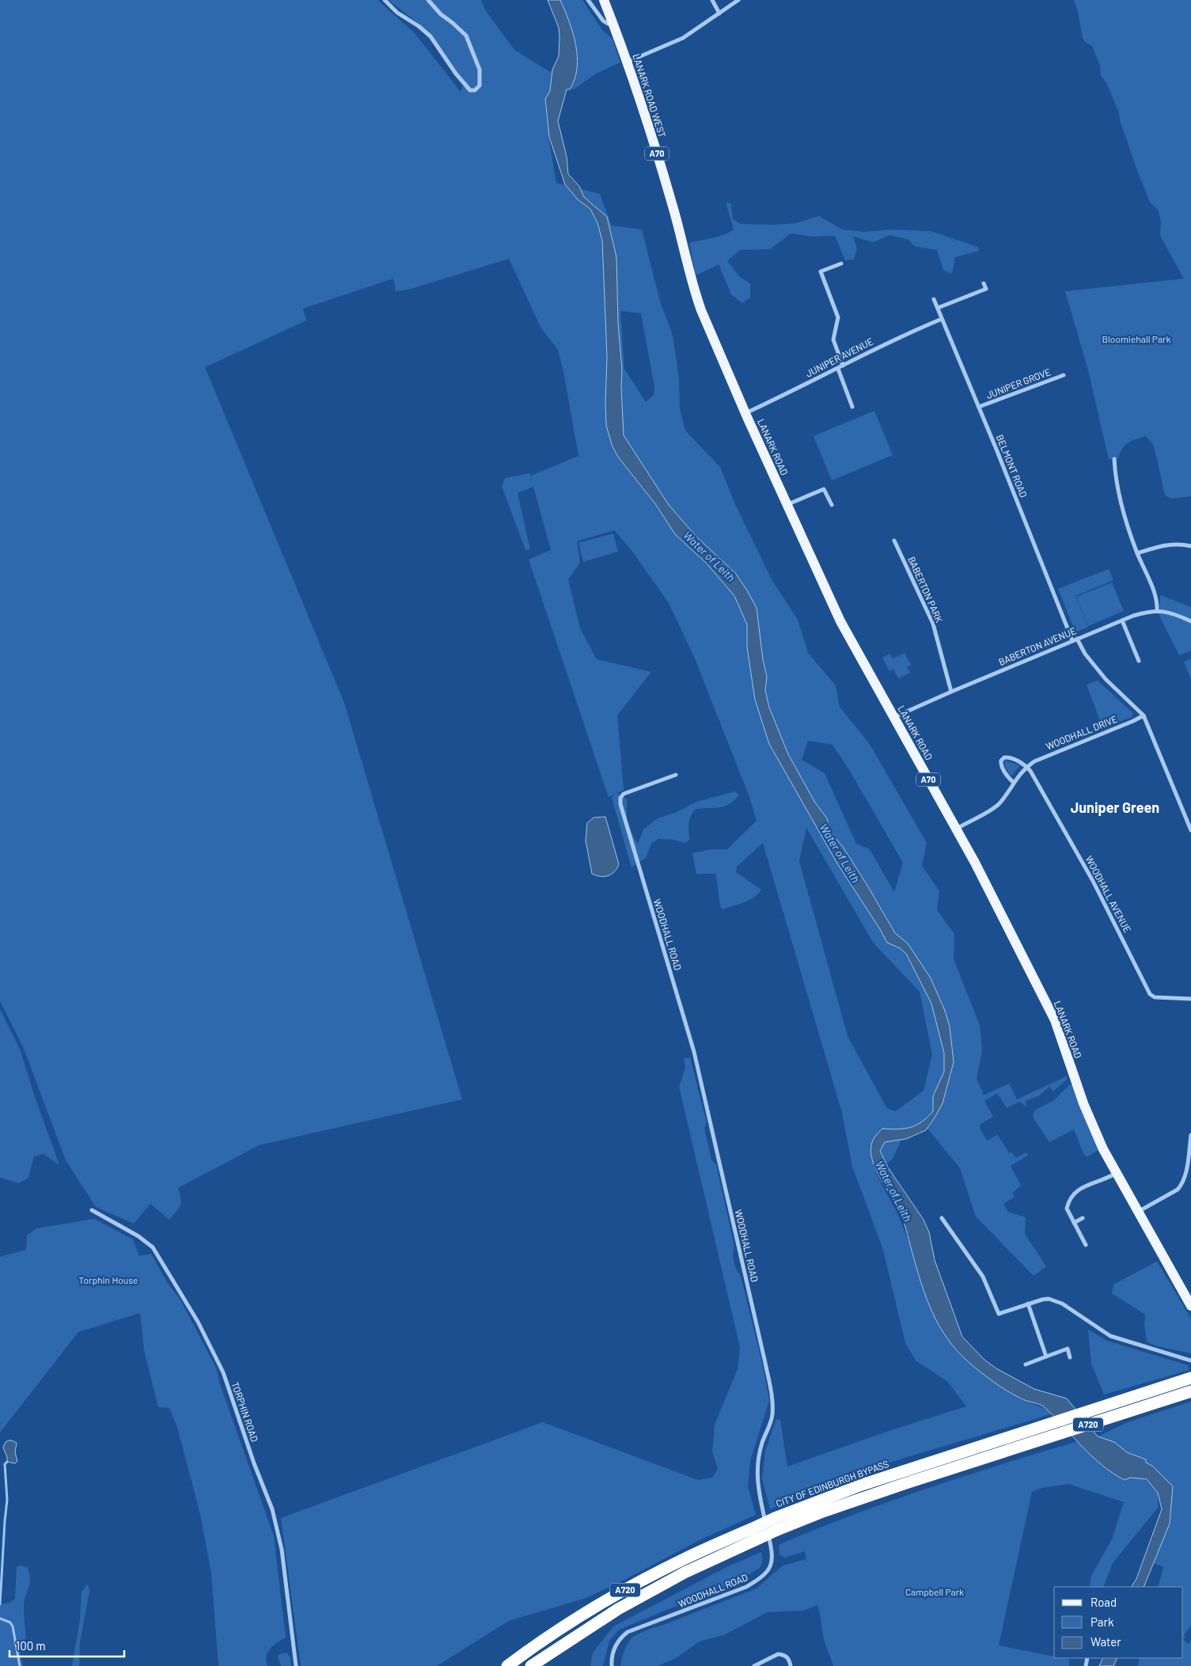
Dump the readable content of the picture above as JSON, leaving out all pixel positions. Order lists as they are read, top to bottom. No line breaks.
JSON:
{"streets":{"highway":["A720","CITY OF EDINBURGH BYPASS"],"main road":["LANARK ROAD WEST","A70","LANARK ROAD"],"street":["JUNIPER AVENUE","JUNIPER GROVE","BELMONT ROAD","BABERTON PARK","BABERTON AVENUE","WOODHALL DRIVE","WOODHALL AVENUE","WOODHALL ROAD","TORPHIN ROAD"]},"crossings":[["LANARK ROAD WEST","LANARK ROAD"],["JUNIPER AVENUE","LANARK ROAD"],["JUNIPER AVENUE","BELMONT ROAD"],["JUNIPER GROVE","BELMONT ROAD"],["LANARK ROAD","BABERTON AVENUE"],["LANARK ROAD","WOODHALL DRIVE"],["BELMONT ROAD","BABERTON AVENUE"],["BABERTON PARK","BABERTON AVENUE"],["WOODHALL DRIVE","WOODHALL AVENUE"]],"districts":["Juniper Green"],"water":["Water of Leith"],"parks":["Bloomiehall Park","Torphin House","Campbell Park"],"legend":["Road","Park","Water"],"scale_bar":"100 m"}
